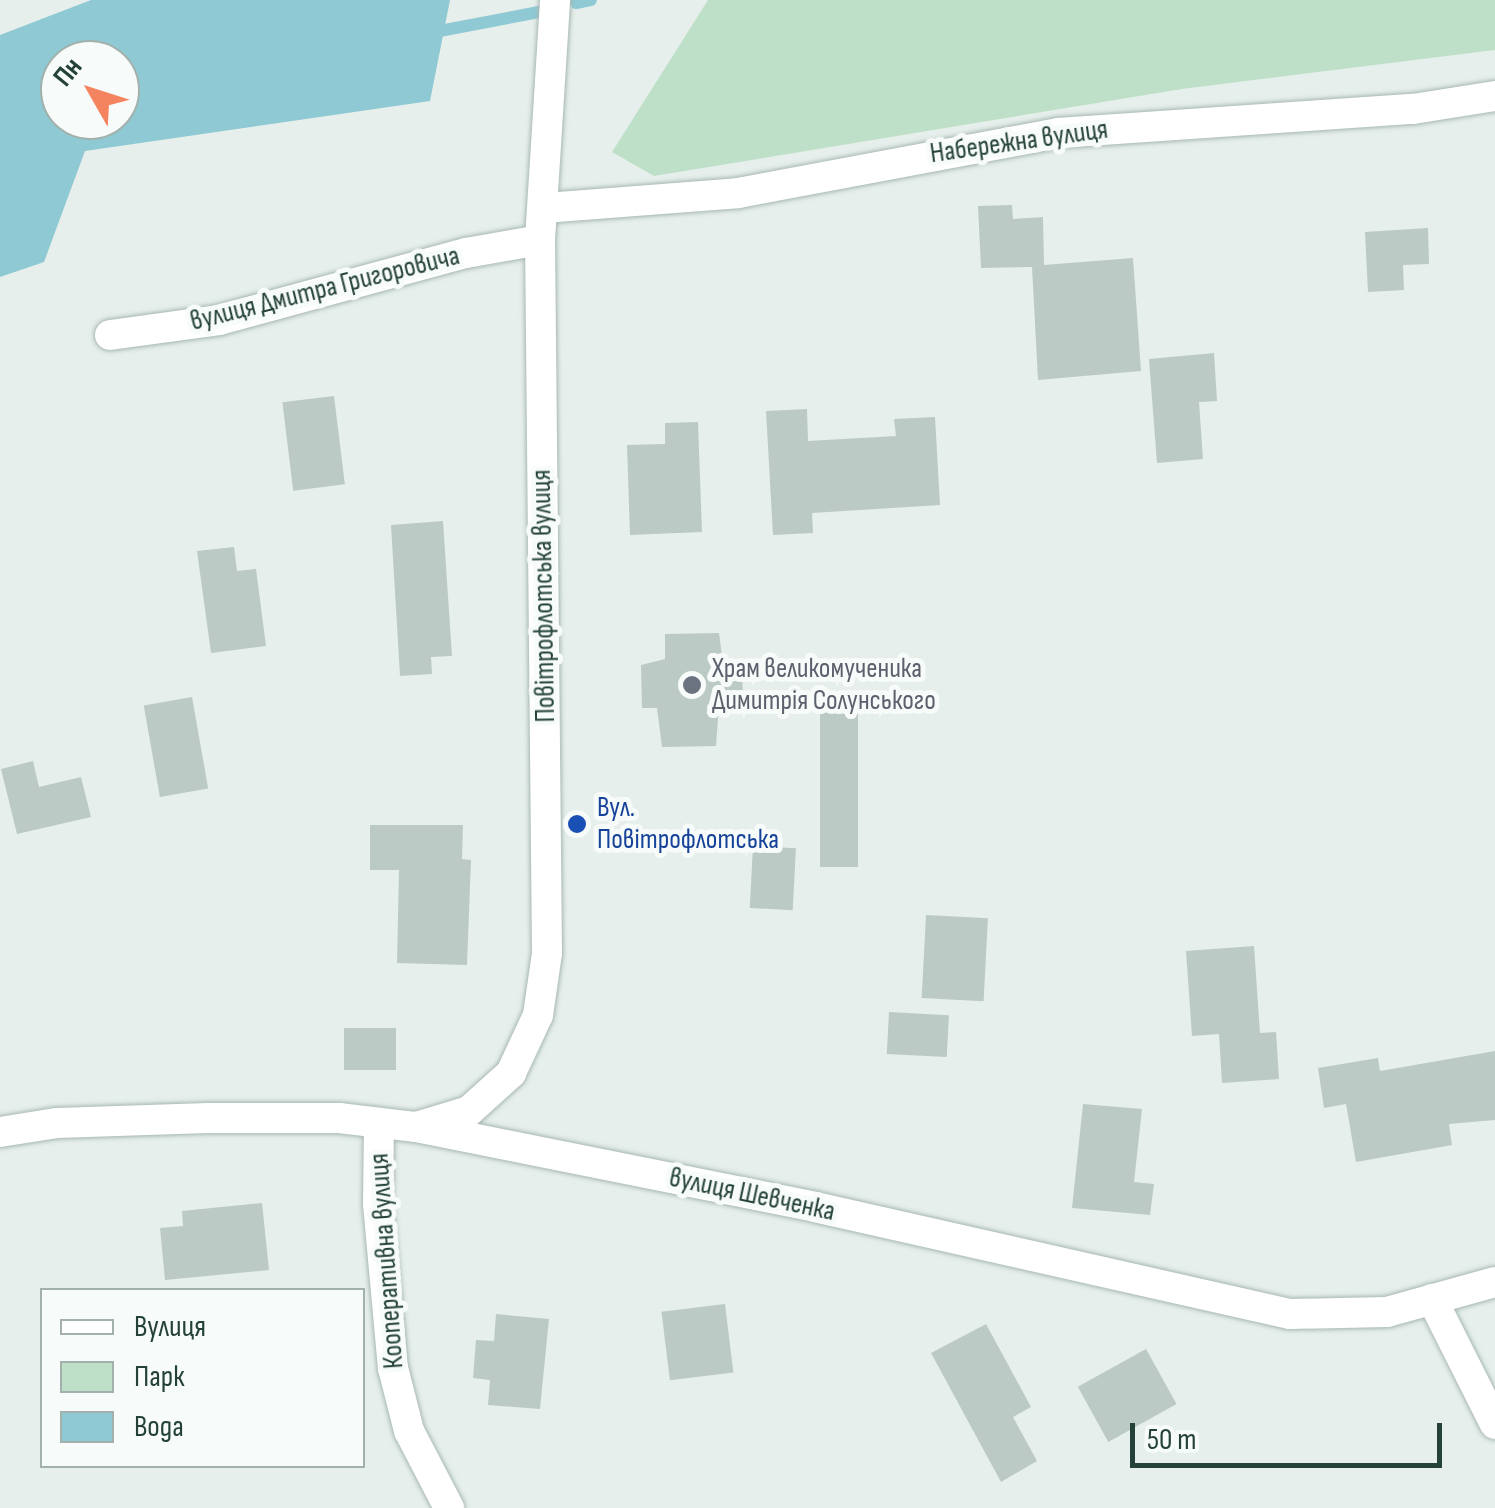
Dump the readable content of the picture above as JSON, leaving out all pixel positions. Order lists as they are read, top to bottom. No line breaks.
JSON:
{"streets":{"street":["Набережна вулиця","вулиця Дмитра Григоровича","Повітрофлотська вулиця","вулиця Шевченка","Кооперативна вулиця"]},"crossings":[["Набережна вулиця","Повітрофлотська вулиця"],["вулиця Дмитра Григоровича","Повітрофлотська вулиця"],["Повітрофлотська вулиця","вулиця Шевченка"],["вулиця Шевченка","Кооперативна вулиця"]],"places":["Храм великомученика Димитрія Солунського","Вул. Повітрофлотська"],"legend":["Вулиця","Парк","Вода"],"scale_bar":"50 m","north":"top left"}
